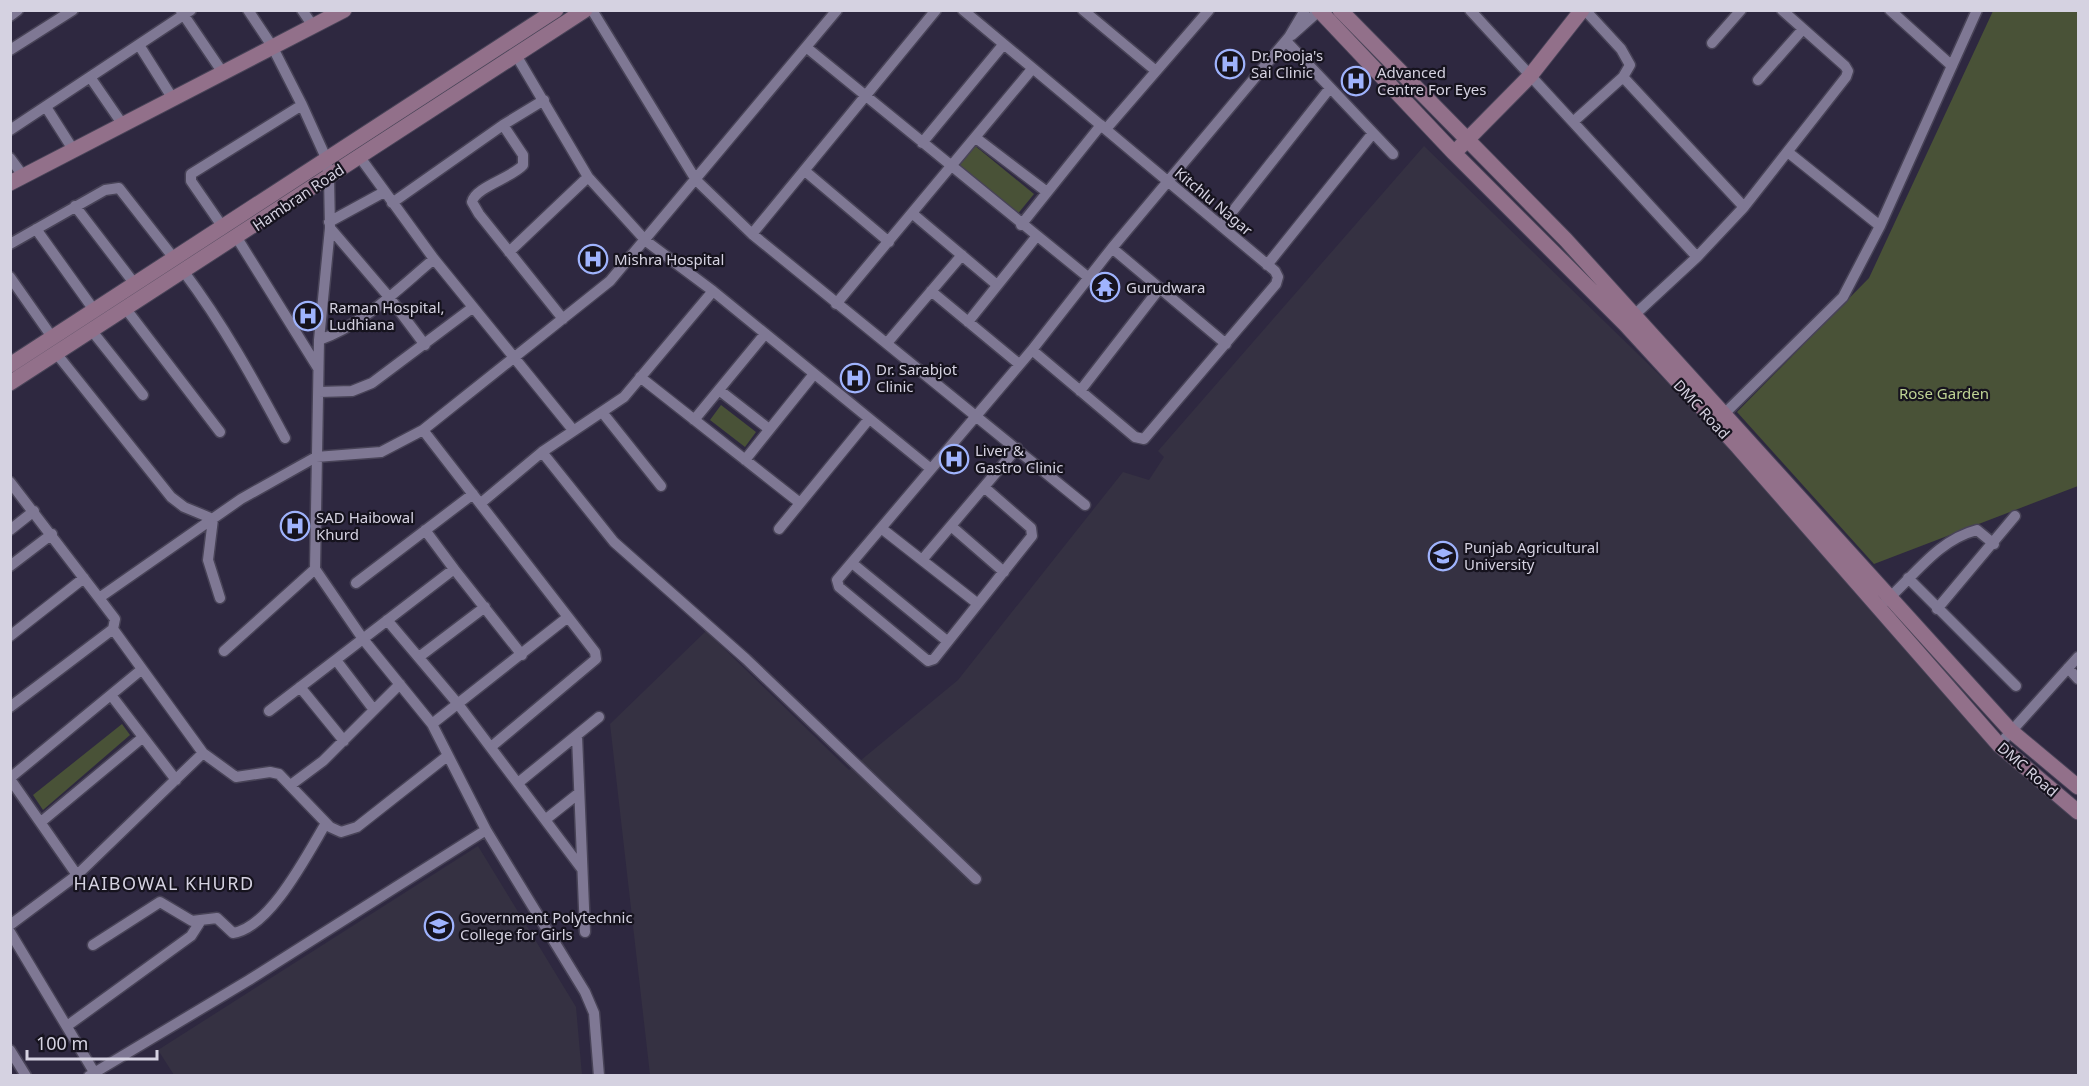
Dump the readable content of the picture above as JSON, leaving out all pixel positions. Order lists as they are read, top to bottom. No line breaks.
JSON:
{"streets":{"street":["Hambran Road","Kitchlu Nagar","DMC Road"]},"districts":["HAIBOWAL KHURD"],"parks":["Rose Garden"],"places":{"hospital":["Dr. Pooja's Sai Clinic","Advanced Centre For Eyes","Mishra Hospital","Raman Hospital, Ludhiana","Dr. Sarabjot Clinic","Liver & Gastro Clinic","SAD Haibowal Khurd"],"temple":["Gurudwara"],"school or university":["Punjab Agricultural University","Government Polytechnic College for Girls"]},"scale_bar":"100 m"}
